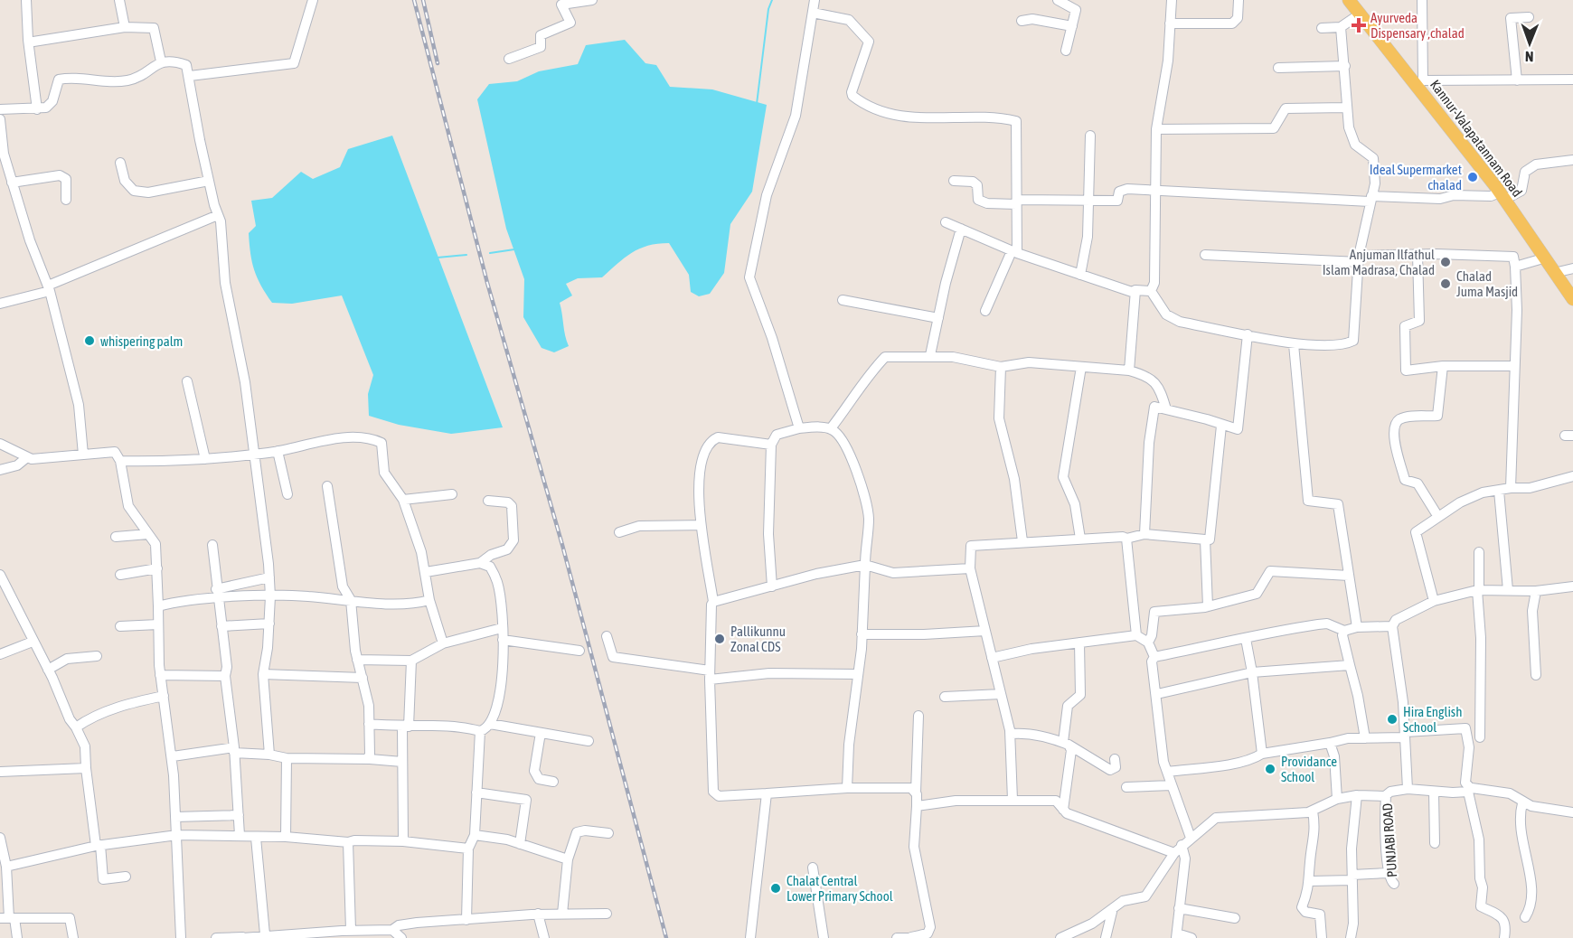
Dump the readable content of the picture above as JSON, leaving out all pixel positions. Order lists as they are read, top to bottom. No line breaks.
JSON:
{"streets":{"main road":["Kannur-Valapatannam Road"],"street":["PUNJABI ROAD"]},"places":{"health":["Ayurveda Dispensary ,chalad"],"other":["Ideal Supermarket chalad","Anjuman Ilfathul Islam Madrasa, Chalad","Chalad Juma Masjid","whispering palm","Pallikunnu Zonal CDS","Hira English School","Providance School","Chalat Central Lower Primary School"]},"north":"bottom"}
